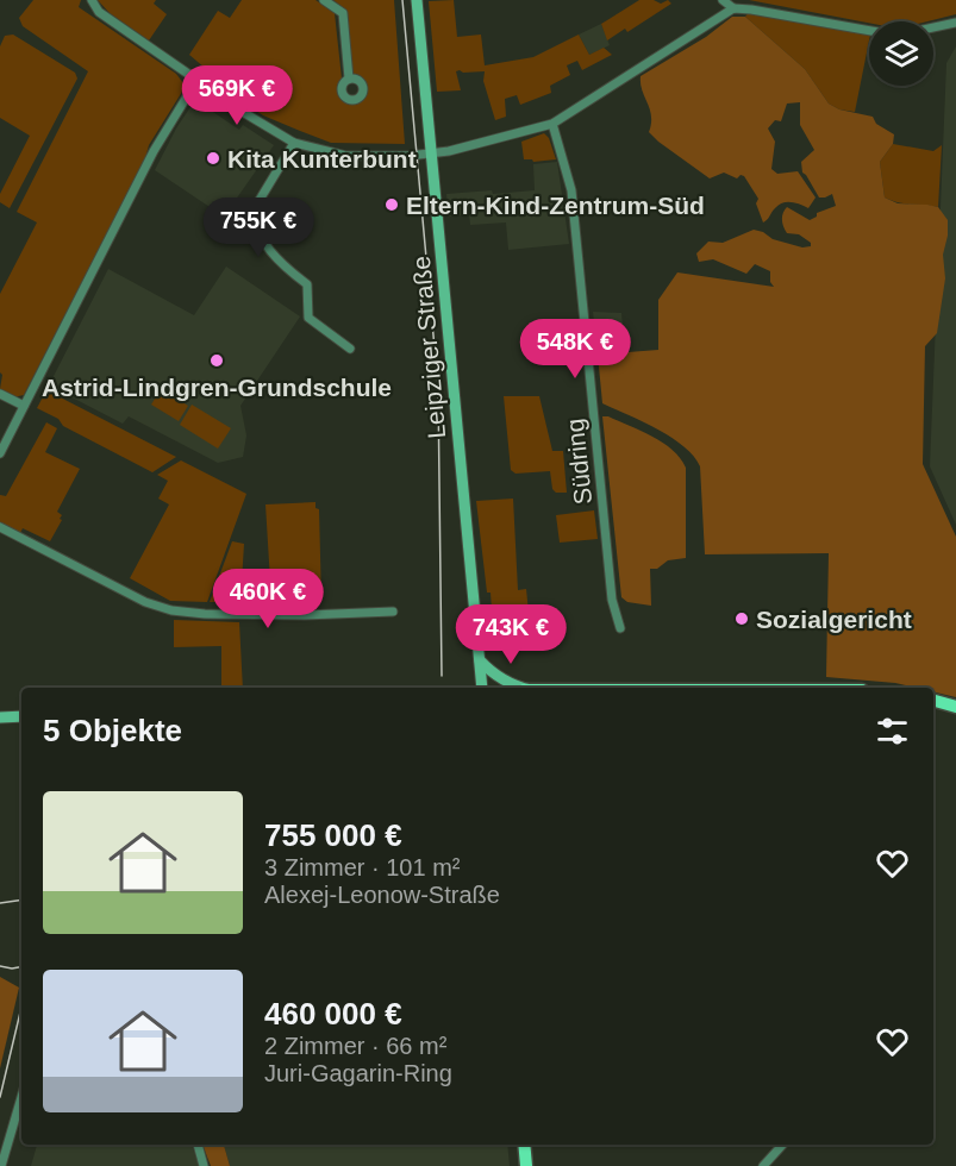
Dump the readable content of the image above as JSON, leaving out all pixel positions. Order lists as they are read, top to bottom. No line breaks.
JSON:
{"streets":{"street":["Leipziger Straße","Südring"]},"places":["Kita Kunterbunt","Eltern-Kind-Zentrum-Süd","Astrid-Lindgren-Grundschule","Sozialgericht"],"page":{"price":["569K €","755K €","548K €","460K €","743K €"],"heading":"5 Objekte","list":[{"name":"755 000 €","note":"3 Zimmer · 101 m² · Alexej-Leonow-Straße"},{"name":"460 000 €","note":"2 Zimmer · 66 m² · Juri-Gagarin-Ring"}]}}
